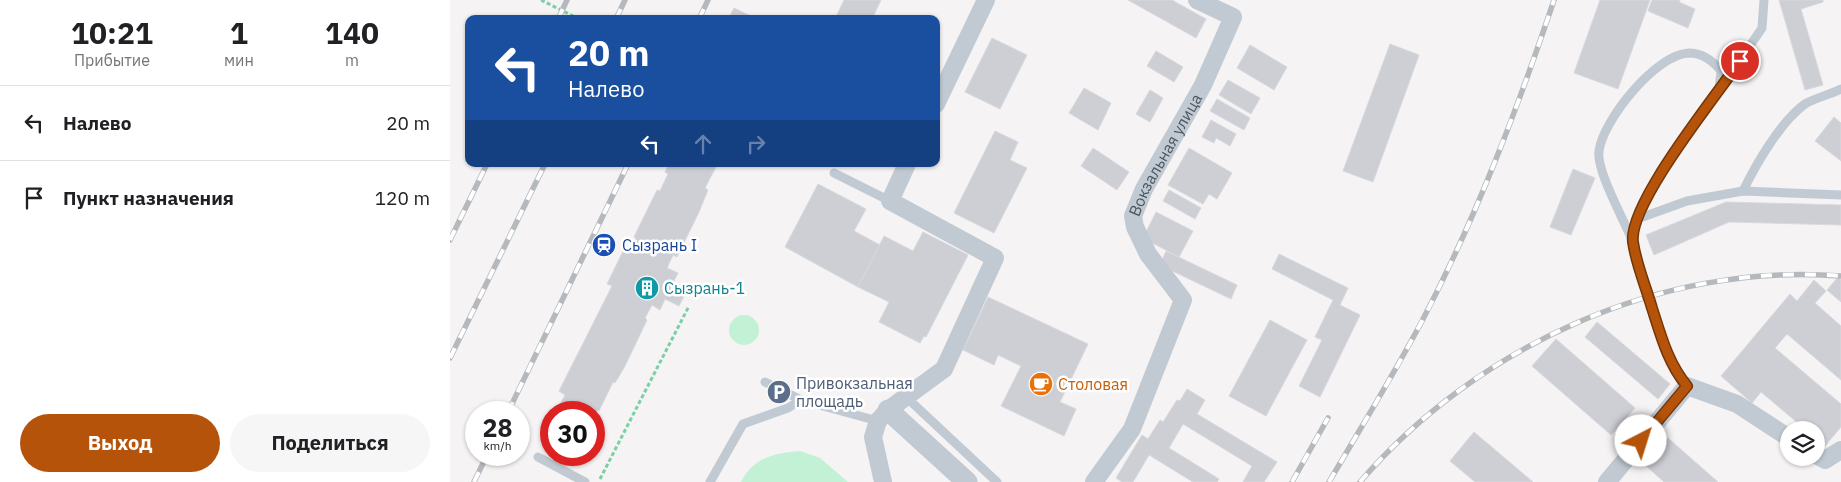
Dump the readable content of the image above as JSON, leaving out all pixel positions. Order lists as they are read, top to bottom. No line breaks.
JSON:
{"streets":{"street":["Вокзальная улица"]},"places":{"station":["Сызрань I"],"building":["Сызрань-1"],"cafe":["Столовая"],"parking":["Привокзальная площадь"]},"page":{"eta":["10:21","Прибытие","1","мин","140","m"],"turn":["20 m","Налево"],"list":[{"name":"Налево","value":"20 m"},{"name":"Пункт назначения","value":"120 m"}],"speed":"28 km/h","limit":"30","buttons":["Выход","Поделиться"]}}
